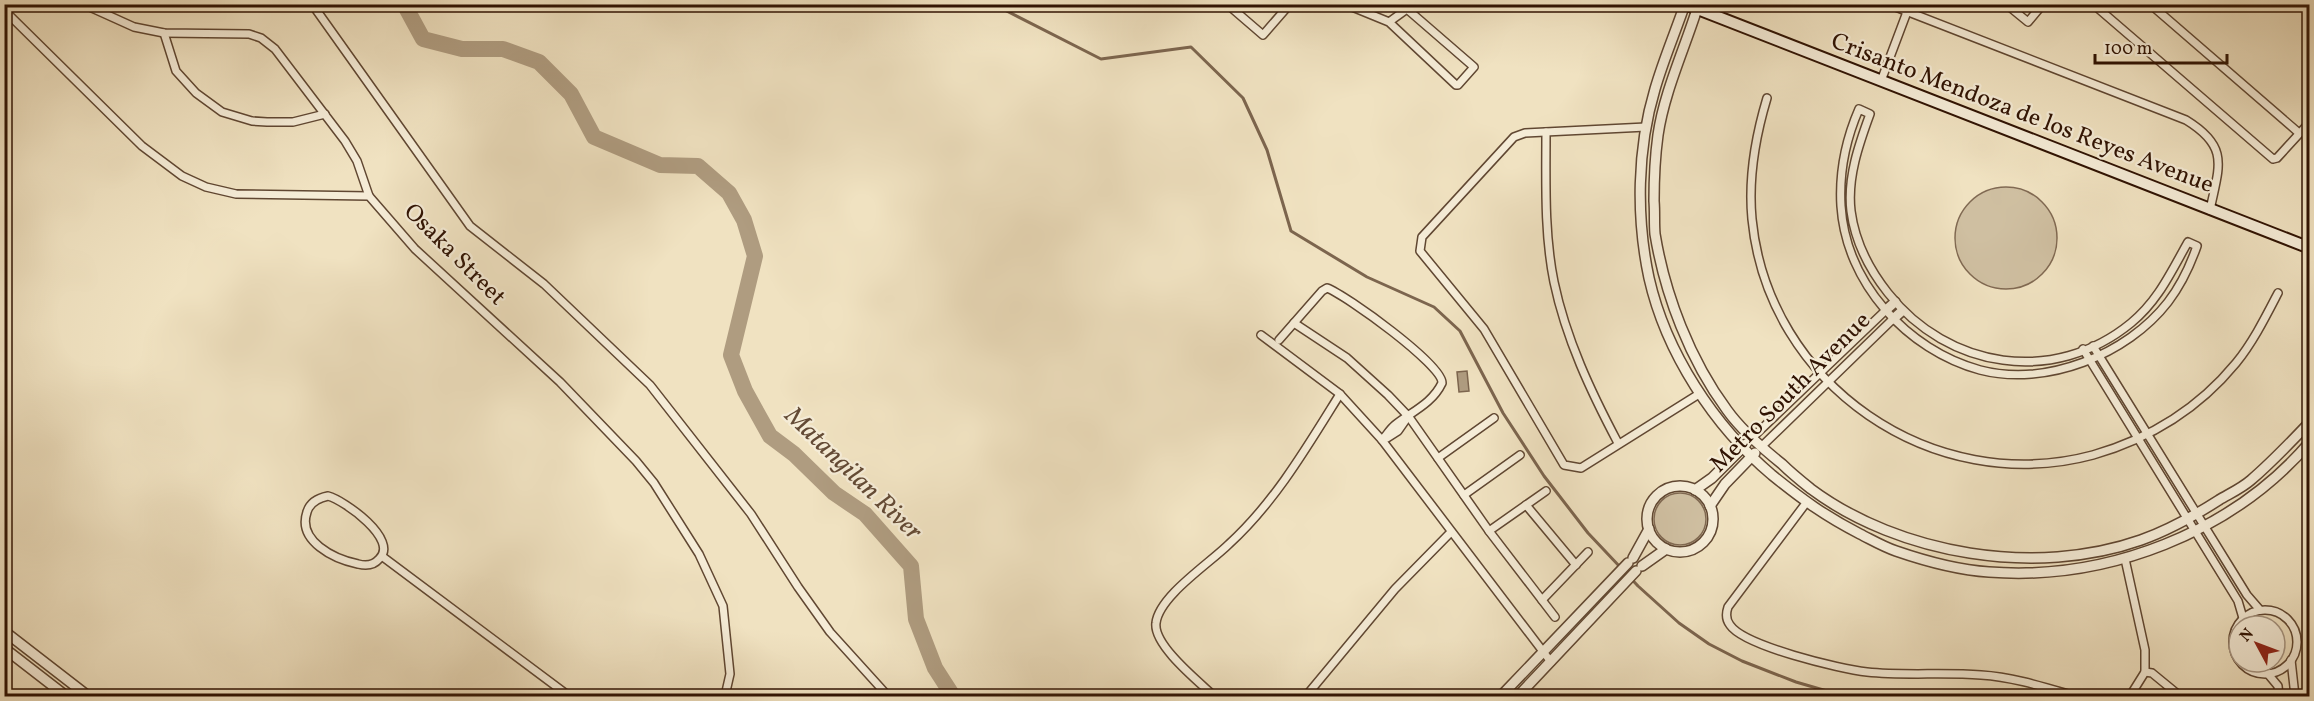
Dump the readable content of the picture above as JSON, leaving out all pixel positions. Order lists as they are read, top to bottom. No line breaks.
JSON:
{"streets":{"main road":["Crisanto Mendoza de los Reyes Avenue"],"street":["Osaka Street","Metro South Avenue"]},"water":["Matangilan River"],"scale_bar":"100 m","north":"top left"}
